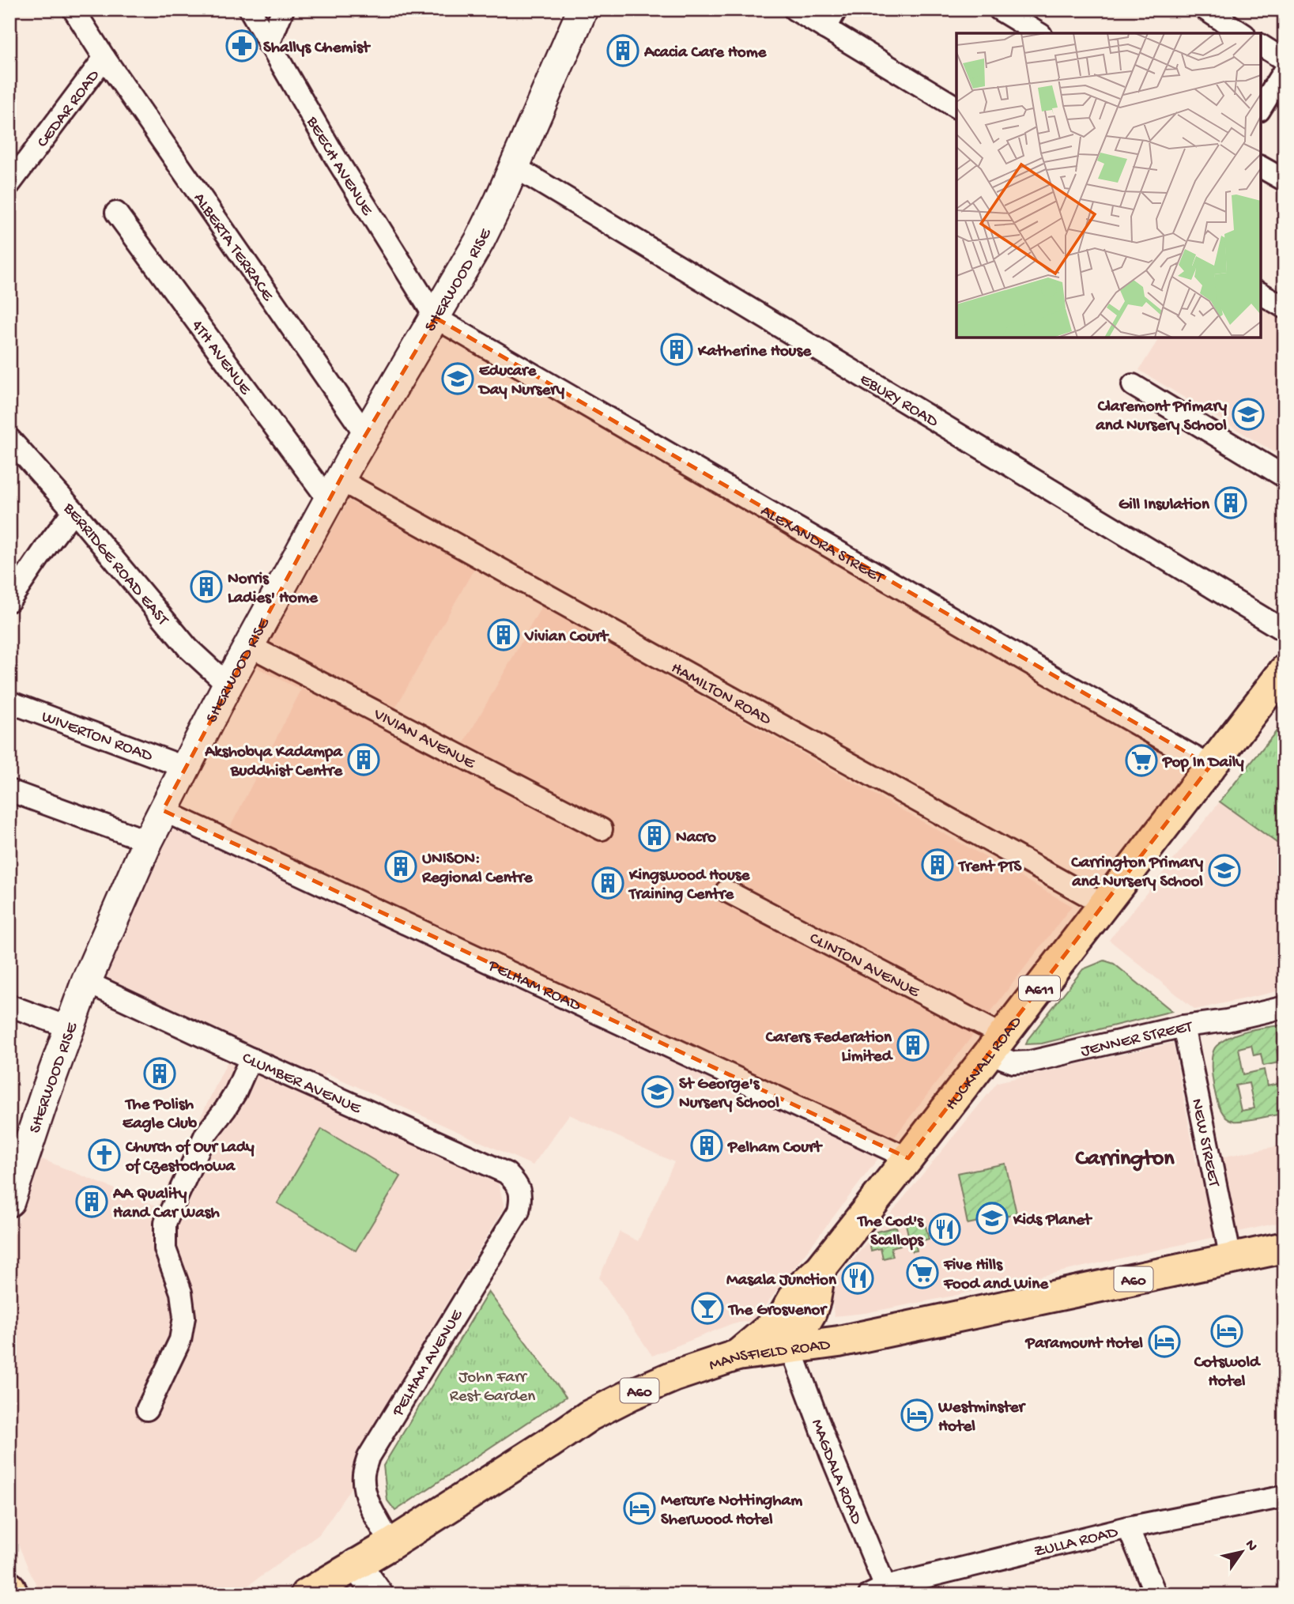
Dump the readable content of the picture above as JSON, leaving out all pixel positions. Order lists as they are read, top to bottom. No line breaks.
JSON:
{"streets":{"main road":["SHERWOOD RISE","A611","HUCKNALL ROAD","A60","MANSFIELD ROAD"],"street":["CEDAR ROAD","BEECH AVENUE","ALBERTA TERRACE","4TH AVENUE","EBURY ROAD","ALEXANDRA STREET","BERRIDGE ROAD EAST","HAMILTON ROAD","WIVERTON ROAD","VIVIAN AVENUE","CLINTON AVENUE","PELHAM ROAD","JENNER STREET","CLUMBER AVENUE","NEW STREET","PELHAM AVENUE","MAGDALA ROAD","ZULLA ROAD"]},"crossings":[["CEDAR ROAD","ALBERTA TERRACE"],["BEECH AVENUE","SHERWOOD RISE"],["BEECH AVENUE","ALEXANDRA STREET"],["ALBERTA TERRACE","SHERWOOD RISE"],["SHERWOOD RISE","4TH AVENUE"],["SHERWOOD RISE","EBURY ROAD"],["SHERWOOD RISE","ALEXANDRA STREET"],["SHERWOOD RISE","BERRIDGE ROAD EAST"],["SHERWOOD RISE","HAMILTON ROAD"],["SHERWOOD RISE","WIVERTON ROAD"],["SHERWOOD RISE","VIVIAN AVENUE"],["SHERWOOD RISE","PELHAM ROAD"],["SHERWOOD RISE","CLUMBER AVENUE"],["4TH AVENUE","HAMILTON ROAD"],["ALEXANDRA STREET","HUCKNALL ROAD"],["HAMILTON ROAD","HUCKNALL ROAD"],["CLINTON AVENUE","JENNER STREET"],["CLINTON AVENUE","HUCKNALL ROAD"],["PELHAM ROAD","HUCKNALL ROAD"],["JENNER STREET","HUCKNALL ROAD"],["JENNER STREET","NEW STREET"],["HUCKNALL ROAD","MANSFIELD ROAD"],["HUCKNALL ROAD","MAGDALA ROAD"],["CLUMBER AVENUE","PELHAM AVENUE"],["NEW STREET","MANSFIELD ROAD"],["MANSFIELD ROAD","PELHAM AVENUE"],["MANSFIELD ROAD","MAGDALA ROAD"],["MAGDALA ROAD","ZULLA ROAD"]],"districts":["Carrington"],"parks":["John Farr Rest Garden"],"places":{"pharmacy":["Shallys Chemist"],"building":["Acacia Care Home","Katherine House","Gill Insulation","Norris Ladies' Home","Vivian Court","Akshobya Kadampa Buddhist Centre","Nacro","Trent PTS","UNISON: Regional Centre","Kingswood House Training Centre","Carers Federation Limited","The Polish Eagle Club","Pelham Court","AA Quality Hand Car Wash"],"school or university":["Educare Day Nursery","Claremont Primary and Nursery School","Carrington Primary and Nursery School","St George's Nursery School","Kids Planet"],"supermarket":["Pop In Daily","Five Hills Food and Wine"],"church":["Church of Our Lady of Czestochowa"],"restaurant":["The Cod's Scallops","Masala Junction"],"bar":["The Grosvenor"],"hotel":["Cotswold Hotel","Paramount Hotel","Westminster Hotel","Mercure Nottingham Sherwood Hotel"]},"north":"top right"}
